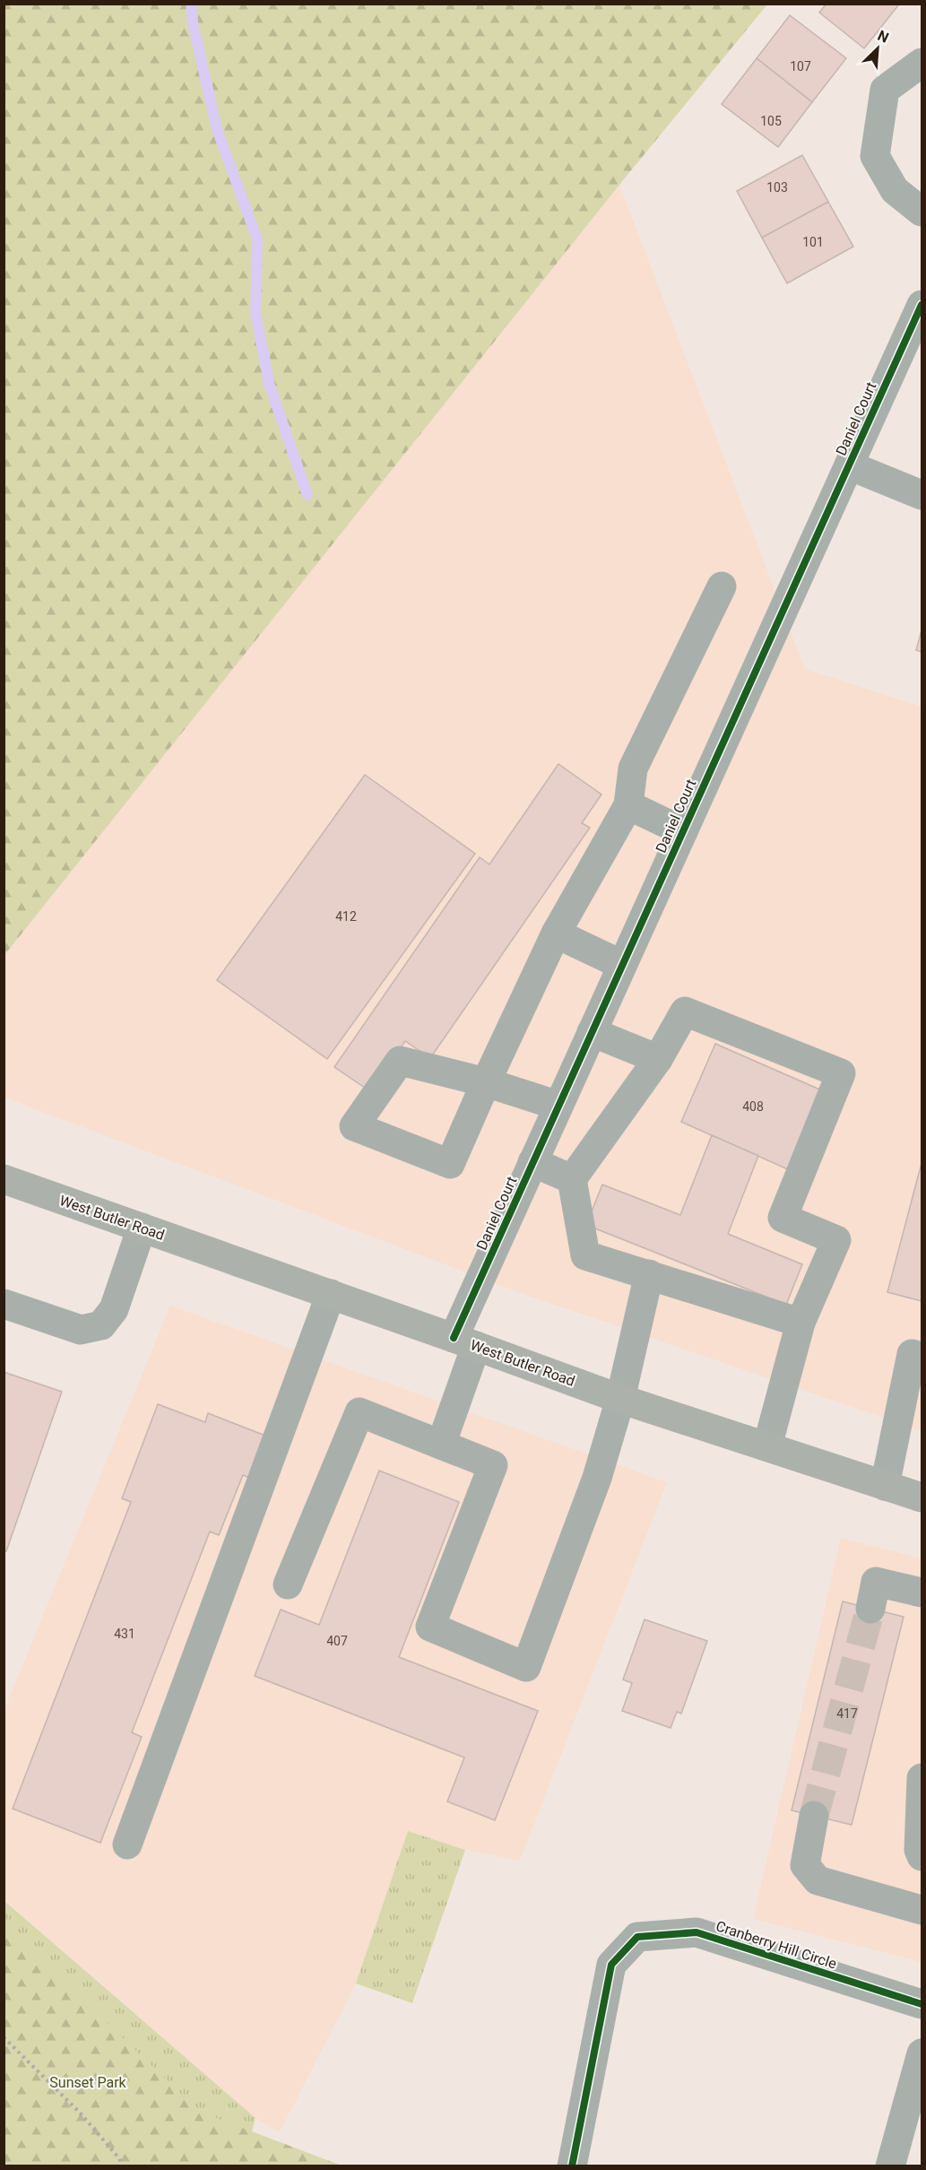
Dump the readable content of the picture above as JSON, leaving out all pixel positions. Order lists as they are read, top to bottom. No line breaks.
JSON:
{"streets":{"main road":["West Butler Road"],"street":["Daniel Court","Cranberry Hill Circle"]},"crossings":[["Daniel Court","West Butler Road"]],"parks":["Sunset Park"],"house_numbers":["107","105","103","101","412","408","431","407","417"],"north":"top right"}
